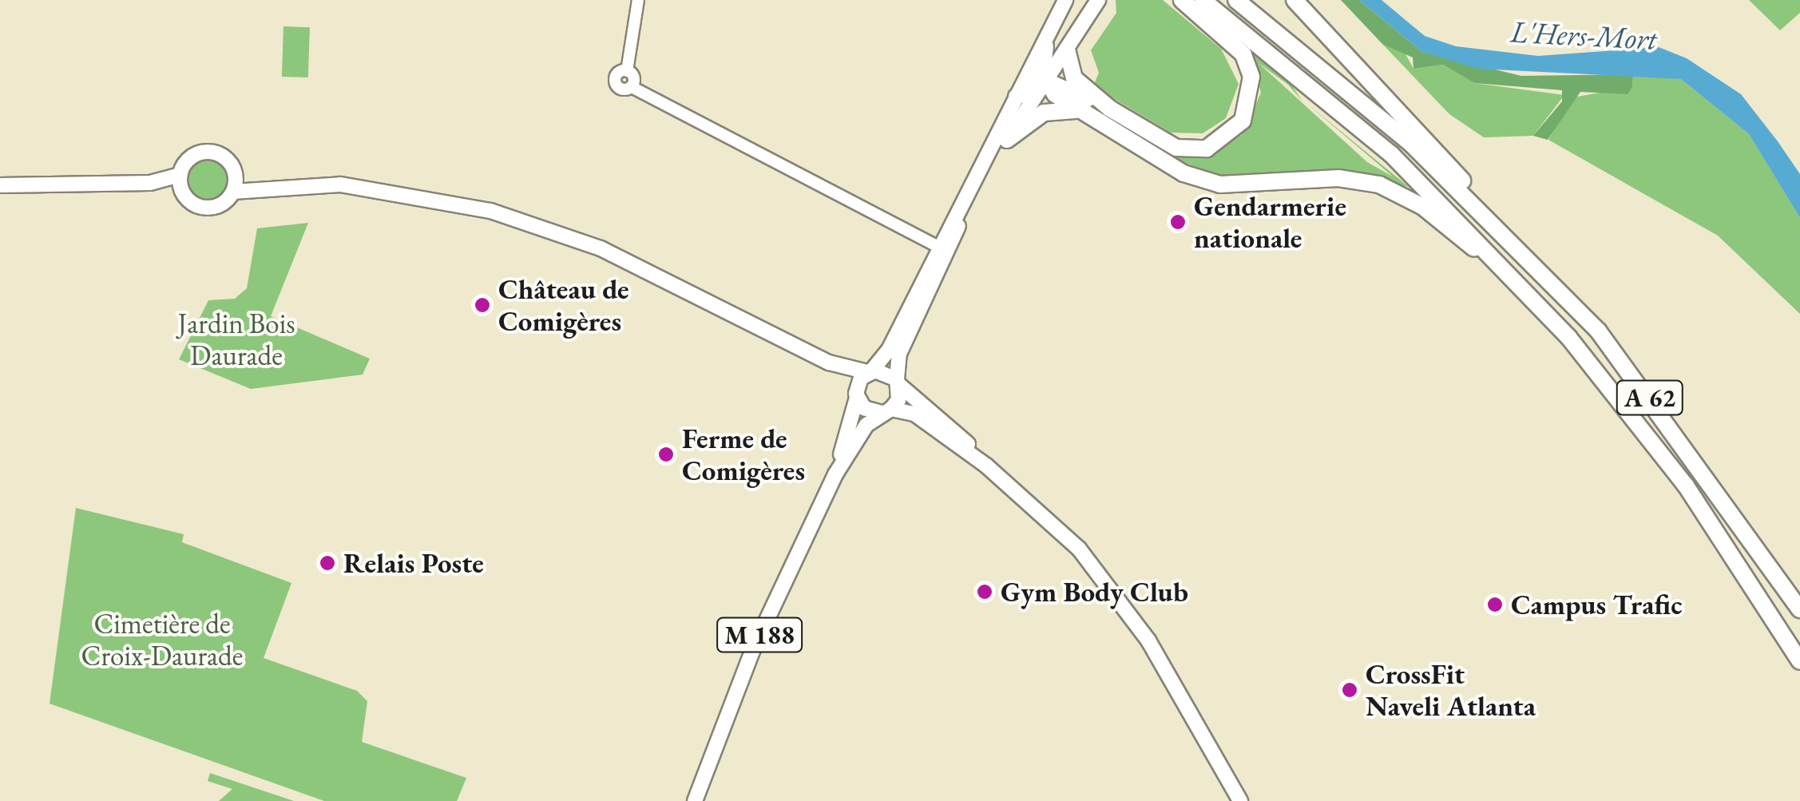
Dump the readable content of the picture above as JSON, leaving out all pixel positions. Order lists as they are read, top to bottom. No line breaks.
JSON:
{"streets":{"highway":["A 62"],"main road":["M 188"]},"water":["L'Hers-Mort"],"parks":["Jardin Bois Daurade","Cimetière de Croix-Daurade"],"places":["Gendarmerie nationale","Château de Comigères","Ferme de Comigères","Relais Poste","Gym Body Club","Campus Trafic","CrossFit Naveli Atlanta"]}
